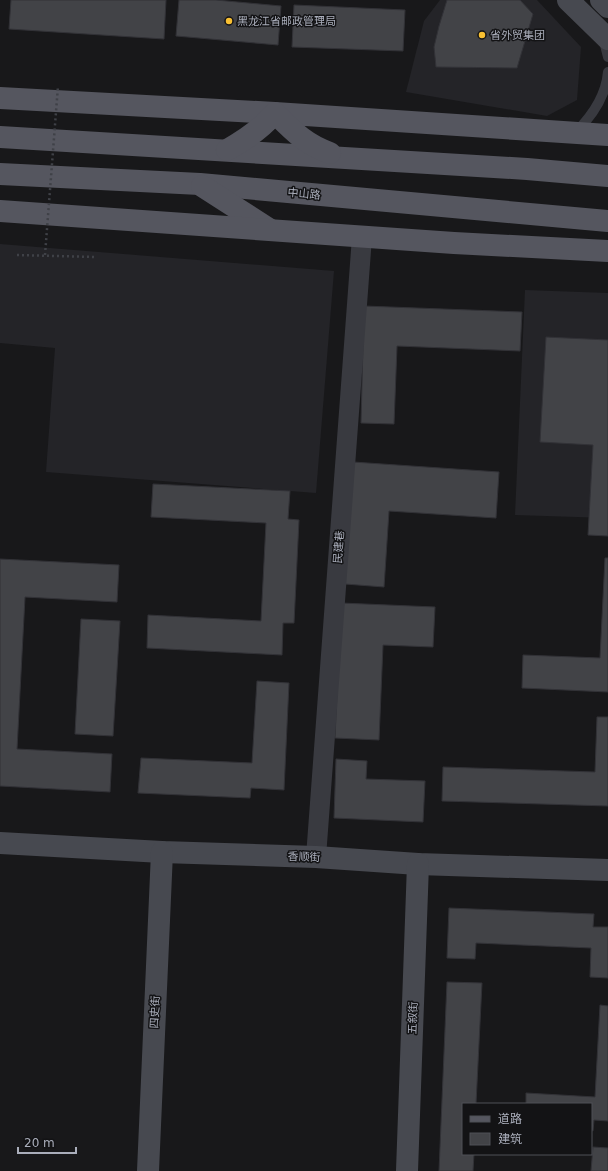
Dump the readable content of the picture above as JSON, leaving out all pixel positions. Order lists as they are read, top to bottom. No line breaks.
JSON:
{"streets":{"main road":["中山路"],"street":["民建巷","香顺街","四史街","五叙街"]},"crossings":[["民建巷","香顺街"],["香顺街","四史街"],["香顺街","五叙街"]],"places":["黑龙江省邮政管理局","省外贸集团"],"legend":["道路","建筑"],"scale_bar":"20 m"}
